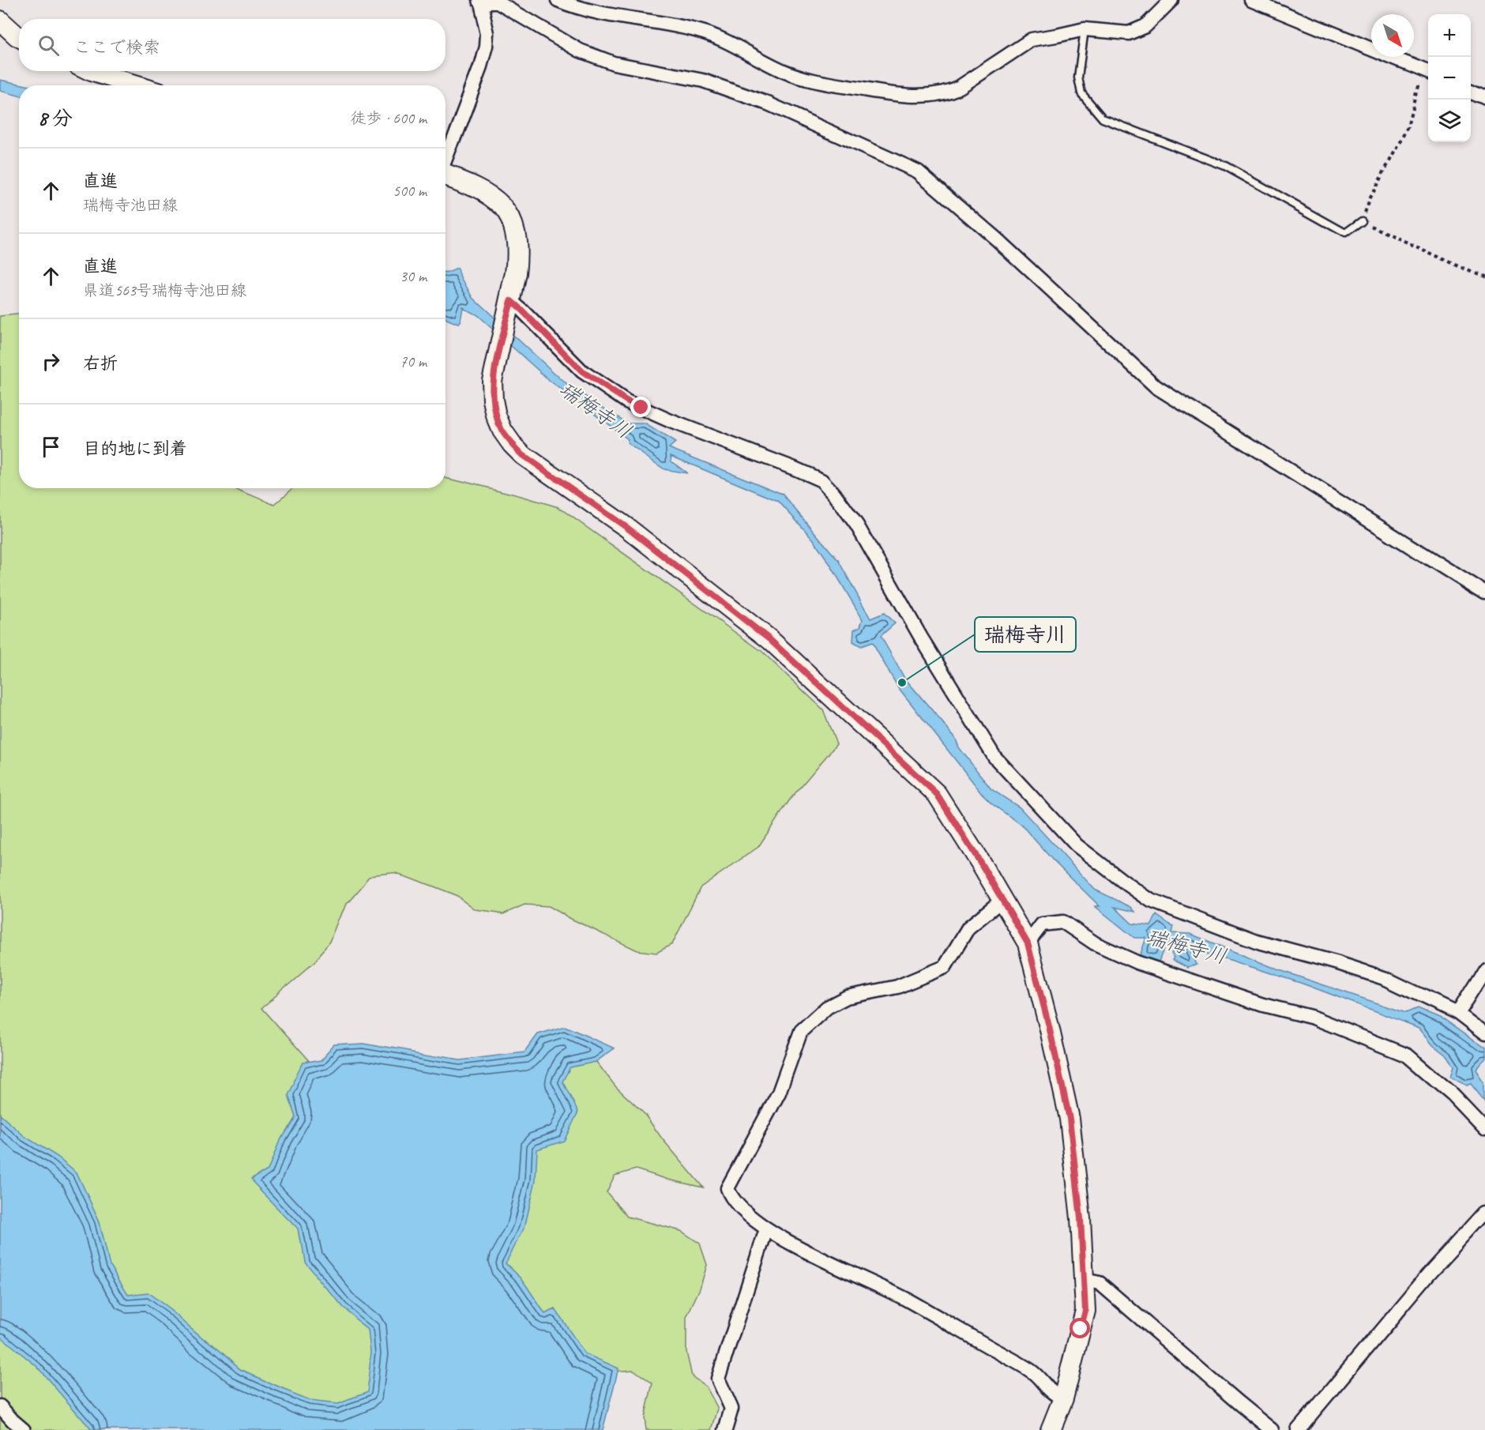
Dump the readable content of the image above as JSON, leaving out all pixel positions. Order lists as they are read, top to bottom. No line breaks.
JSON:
{"water":["瑞梅寺川"],"places":["瑞梅寺川"],"north":"bottom right","page":{"map_buttons":["+","−"],"search":"ここで検索","heading":["8 分","徒歩 · 600 m"],"list":[["直進","瑞梅寺池田線","500 m"],["直進","県道563号瑞梅寺池田線","30 m"],["右折","70 m"],"目的地に到着"]}}
